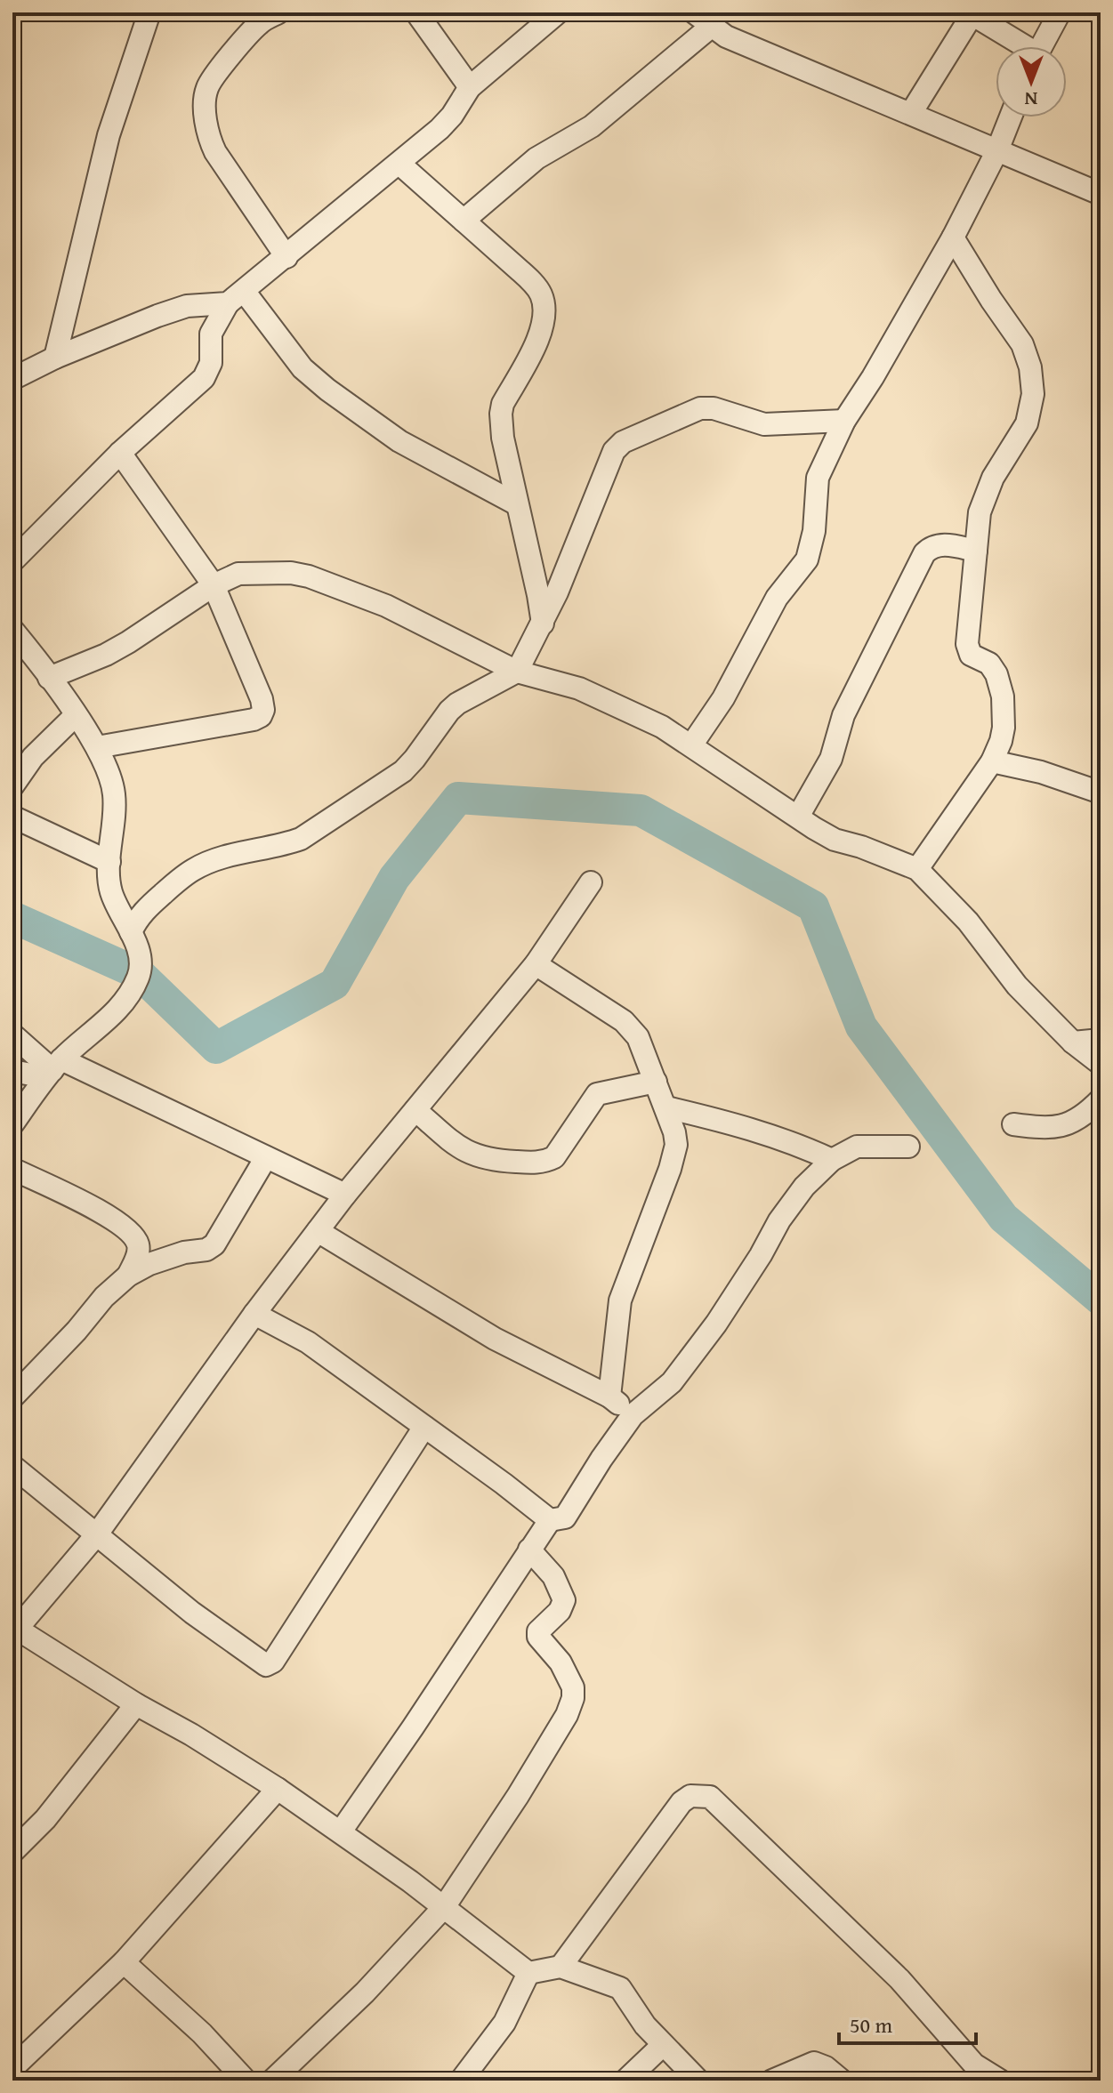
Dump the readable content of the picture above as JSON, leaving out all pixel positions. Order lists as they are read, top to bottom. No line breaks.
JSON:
{"scale_bar":"50 m","north":"bottom"}
